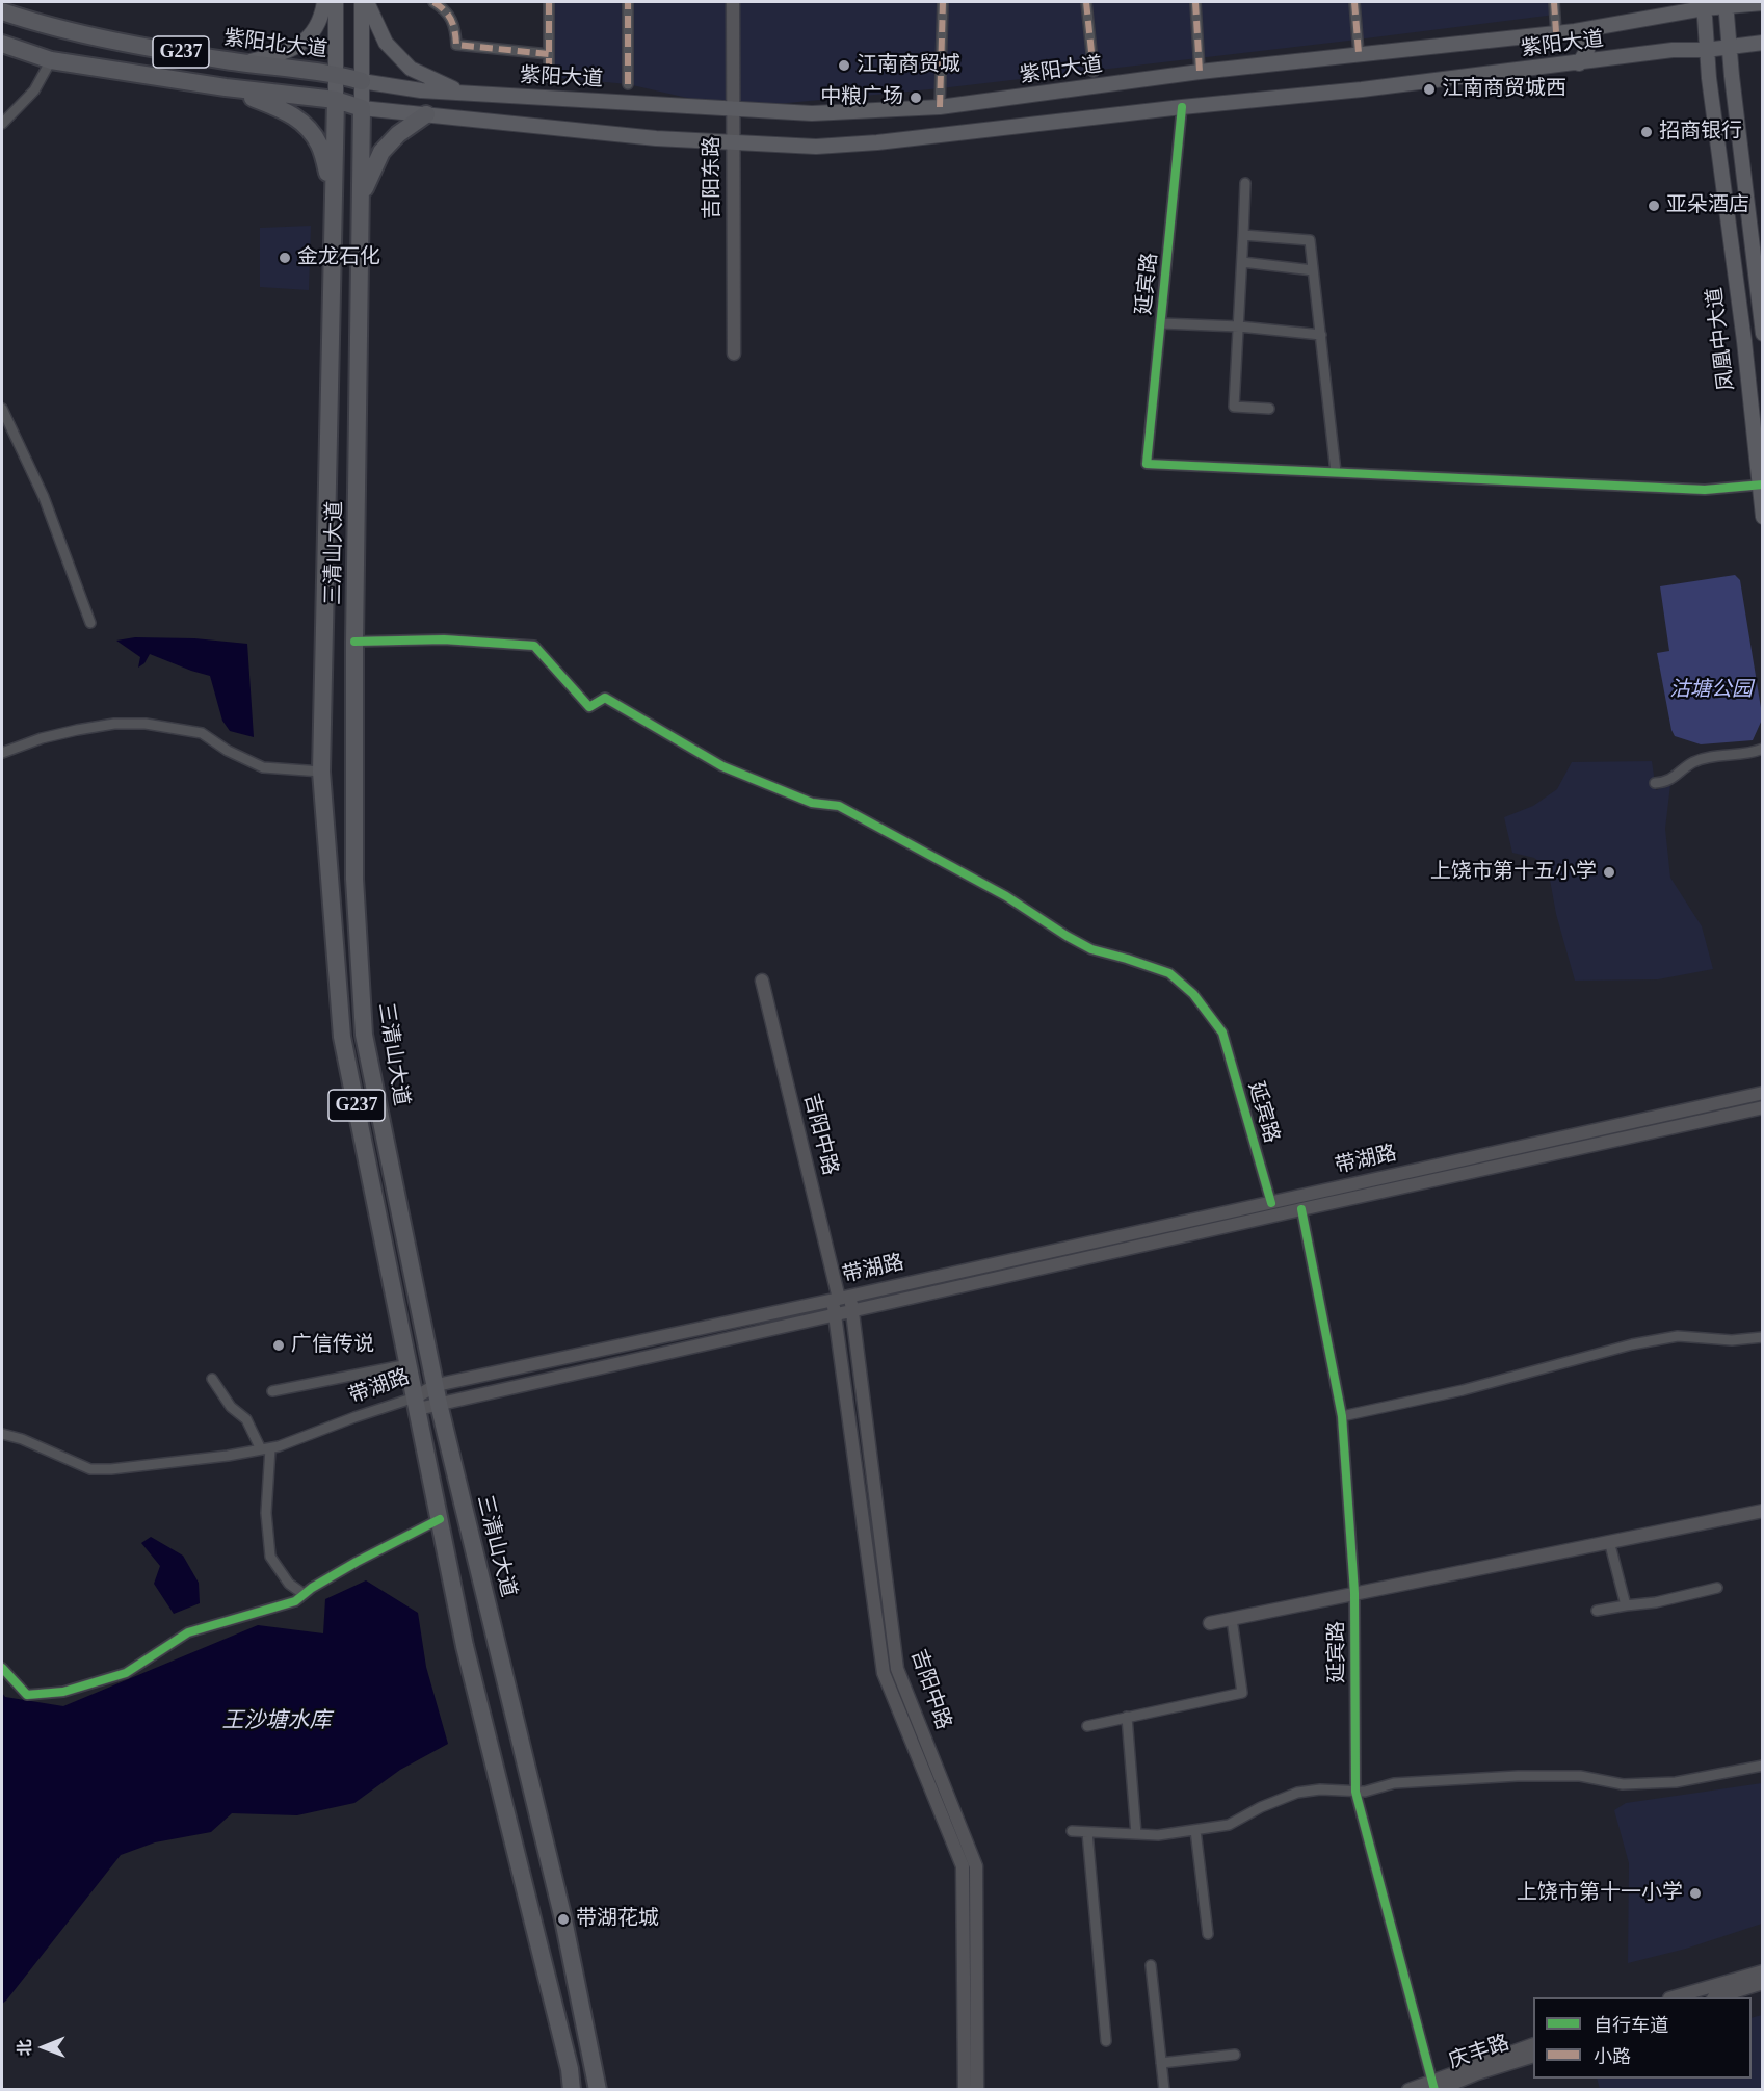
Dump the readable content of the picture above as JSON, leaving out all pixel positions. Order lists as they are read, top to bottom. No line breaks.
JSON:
{"streets":{"highway":["紫阳北大道","G237","三清山大道"],"main road":["紫阳大道","吉阳东路","凤凰中大道","吉阳中路","带湖路","庆丰路"],"street":["延宾路"]},"crossings":[["紫阳北大道","紫阳大道"],["紫阳北大道","三清山大道"],["紫阳大道","G237"],["紫阳大道","吉阳东路"],["紫阳大道","延宾路"],["紫阳大道","凤凰中大道"],["紫阳大道","三清山大道"],["G237","三清山大道"],["延宾路","三清山大道"],["延宾路","带湖路"],["延宾路","庆丰路"],["三清山大道","带湖路"],["吉阳中路","带湖路"]],"water":["王沙塘水库"],"parks":["沽塘公园"],"places":["江南商贸城","江南商贸城西","中粮广场","招商银行","亚朵酒店","金龙石化","上饶市第十五小学","广信传说","上饶市第十一小学","带湖花城"],"legend":["自行车道","小路"],"north":"left"}
